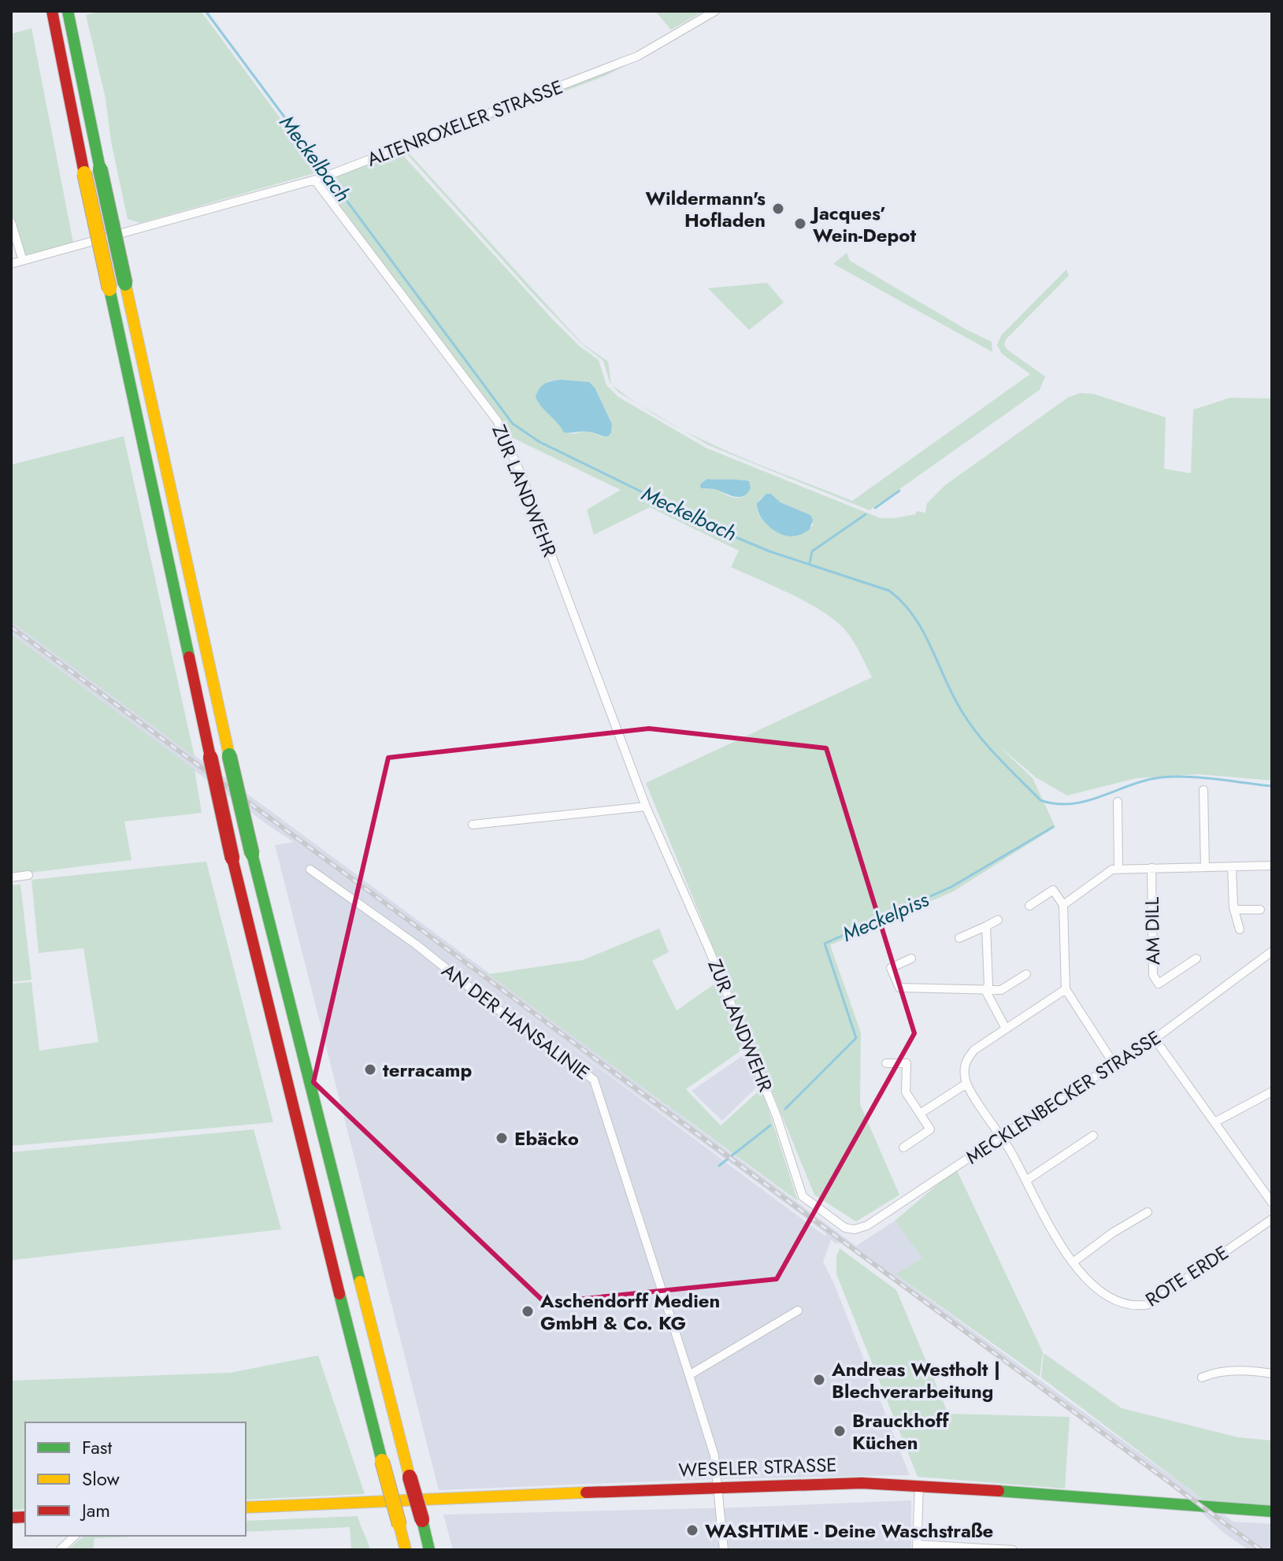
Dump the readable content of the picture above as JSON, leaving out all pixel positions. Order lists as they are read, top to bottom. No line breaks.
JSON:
{"streets":{"main road":["WESELER STRASSE"],"street":["ALTENROXELER STRASSE","ZUR LANDWEHR","AM DILL","AN DER HANSALINIE","MECKLENBECKER STRASSE","ROTE ERDE"]},"crossings":[["ALTENROXELER STRASSE","ZUR LANDWEHR"],["ZUR LANDWEHR","MECKLENBECKER STRASSE"],["AN DER HANSALINIE","WESELER STRASSE"],["MECKLENBECKER STRASSE","ROTE ERDE"]],"water":["Meckelbach","Meckelpiss"],"places":["Wildermann's Hofladen","Jacques’ Wein-Depot","terracamp","Ebäcko","Aschendorff Medien GmbH & Co. KG","Andreas Westholt | Blechverarbeitung","Brauckhoff Küchen","WASHTIME - Deine Waschstraße"],"legend":["Fast","Slow","Jam"]}
